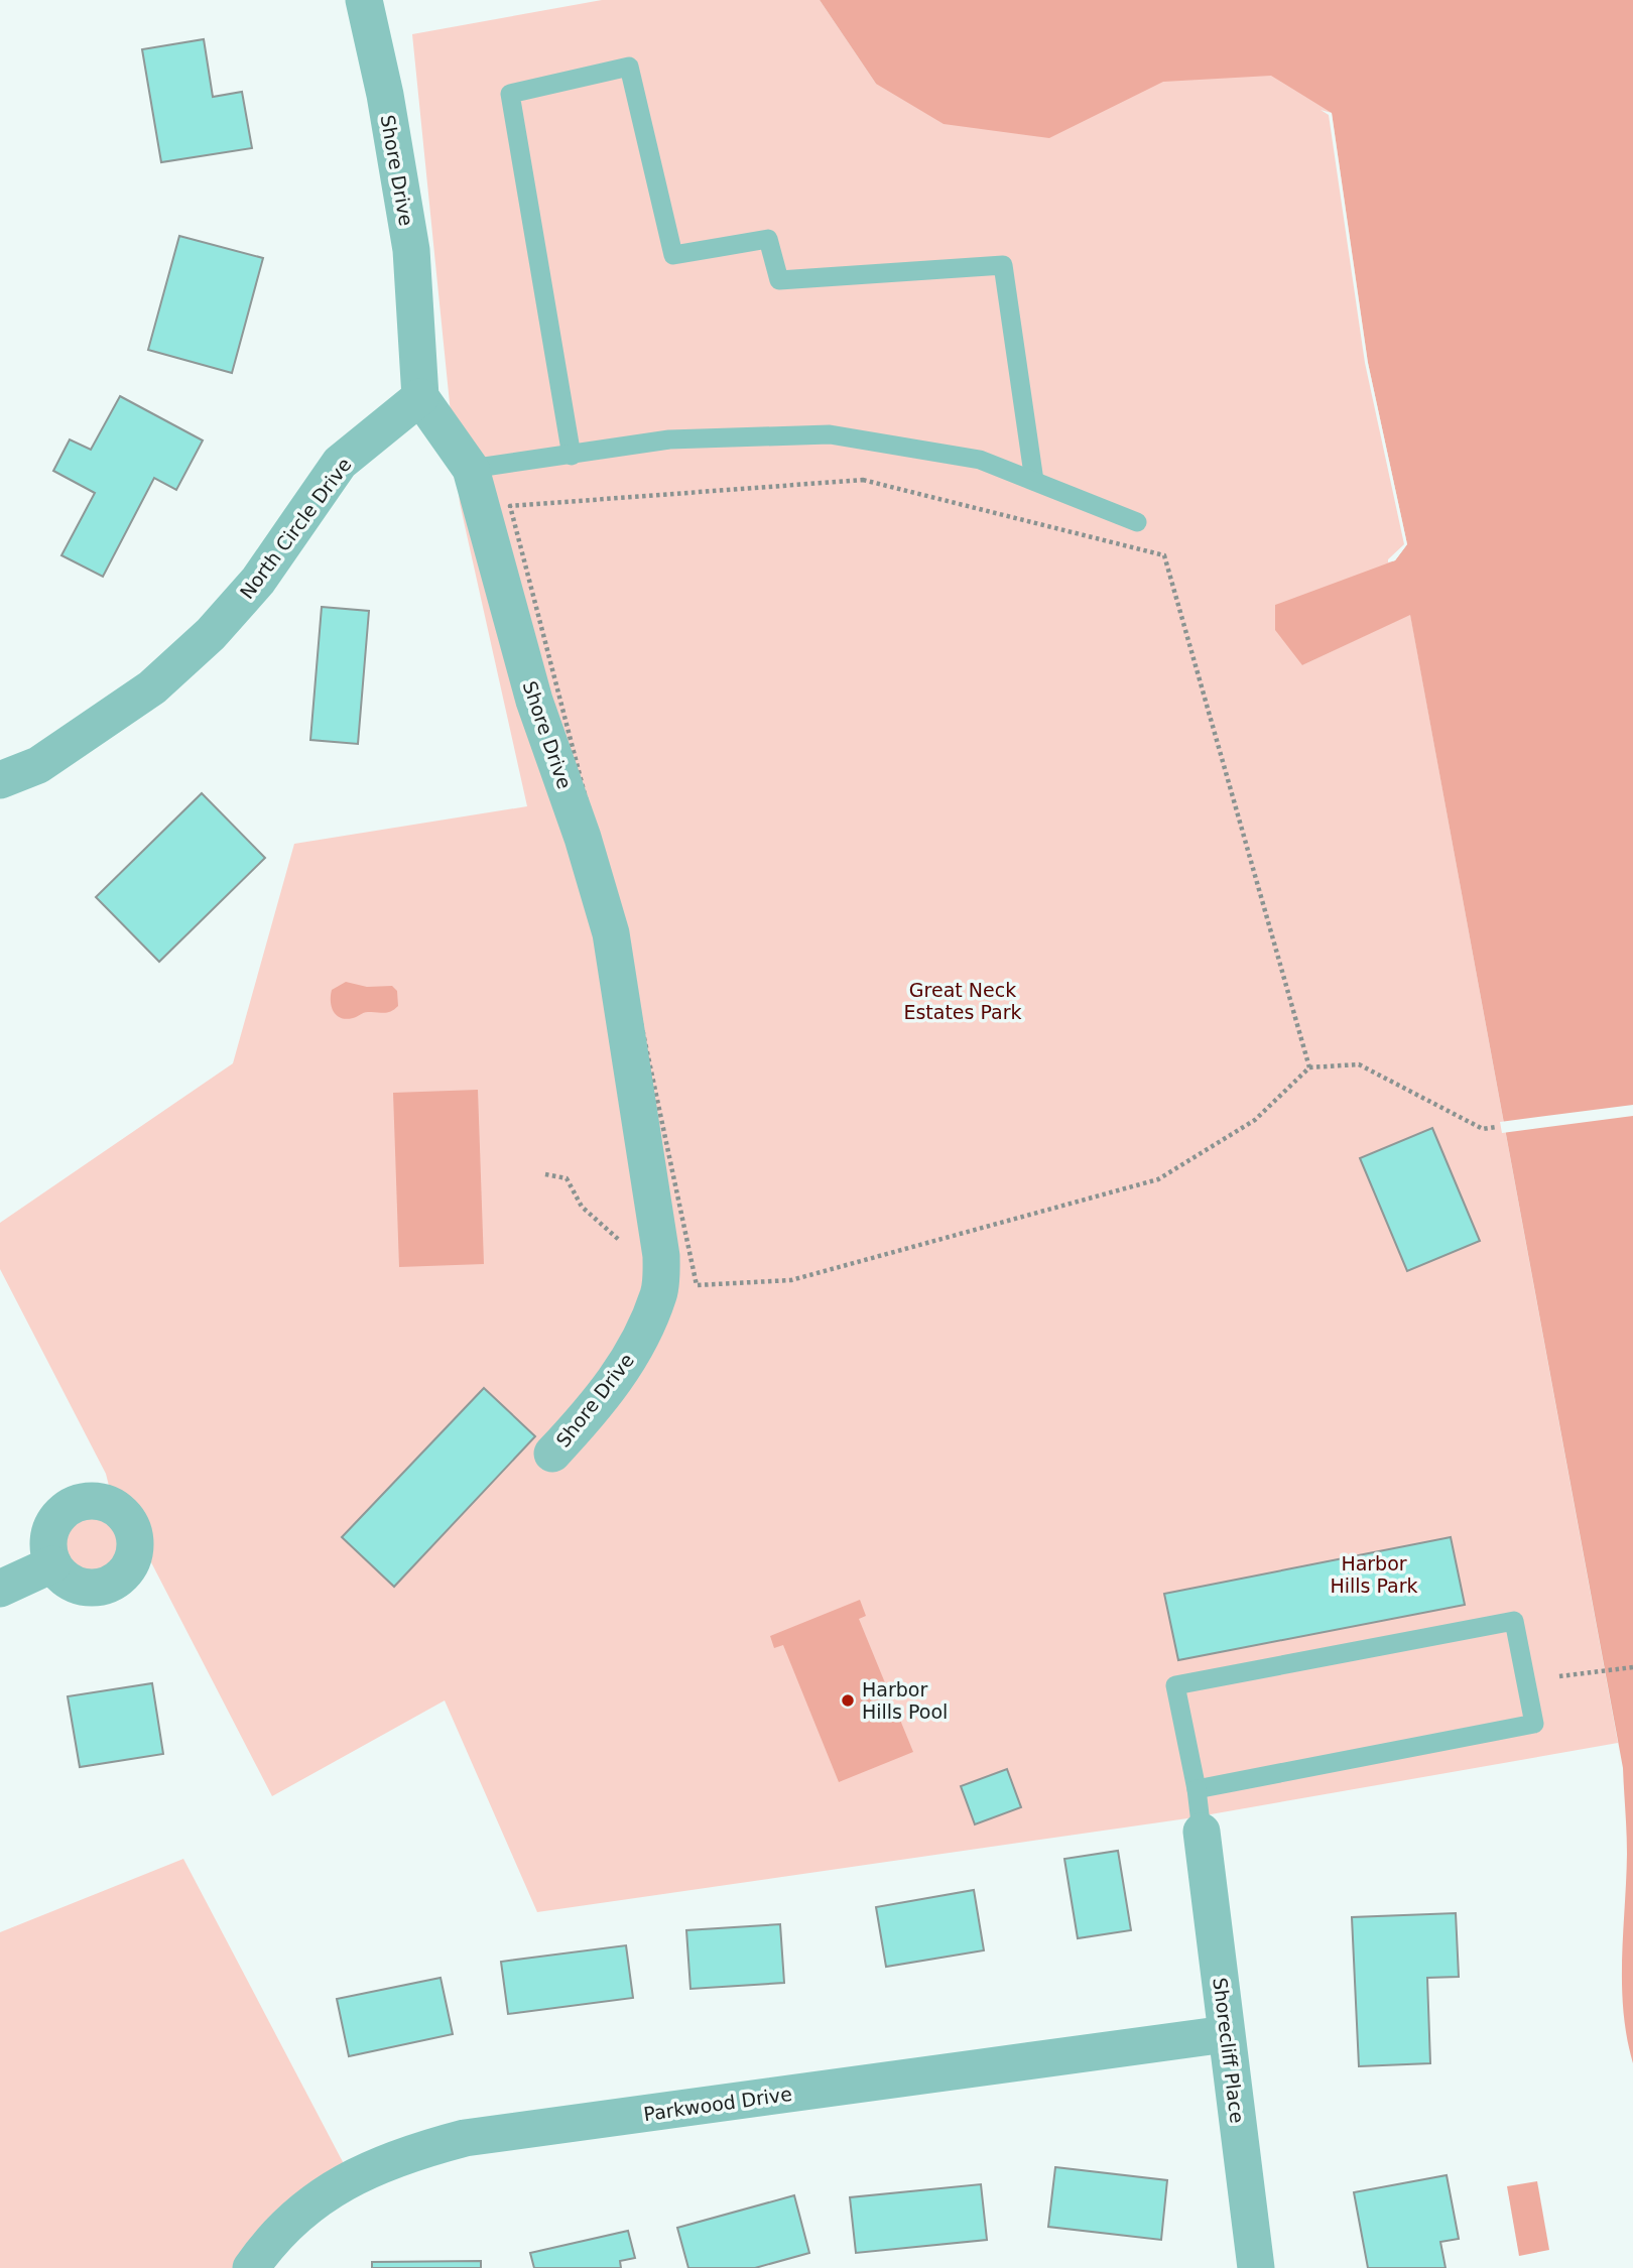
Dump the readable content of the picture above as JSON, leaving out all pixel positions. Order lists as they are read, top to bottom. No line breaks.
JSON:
{"streets":{"street":["Shore Drive","North Circle Drive","Shorecliff Place","Parkwood Drive"]},"crossings":[["Shore Drive","North Circle Drive"],["Shorecliff Place","Parkwood Drive"]],"parks":["Great Neck Estates Park","Harbor Hills Park"],"places":["Harbor Hills Pool"]}
